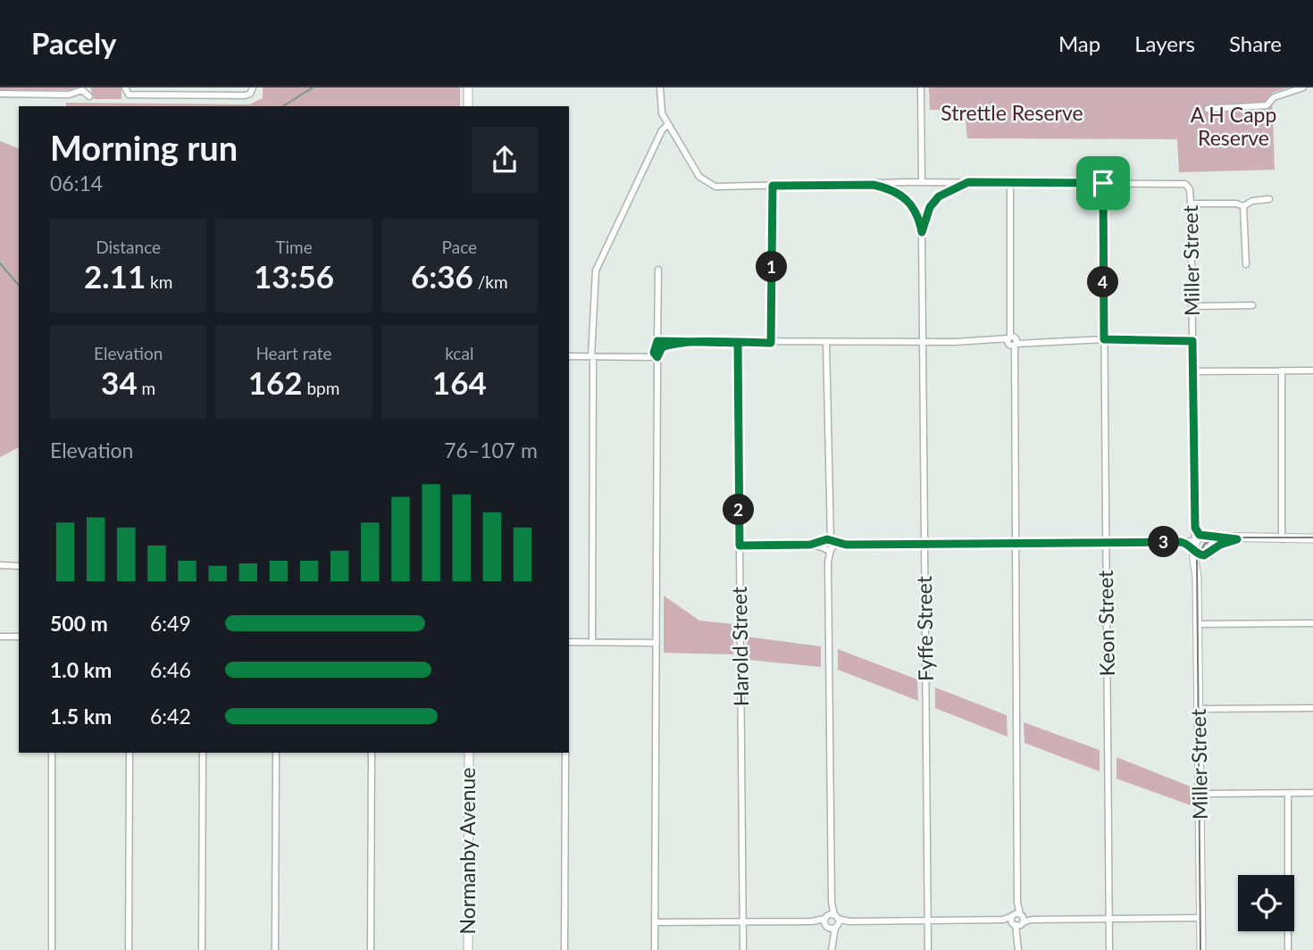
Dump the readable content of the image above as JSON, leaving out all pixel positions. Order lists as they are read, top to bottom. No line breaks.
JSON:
{"streets":{"street":["Miller Street","Keon Street","Fyffe Street","Harold Street","Normanby Avenue"]},"crossings":[["Miller Street","Keon Street"]],"parks":["Strettle Reserve","A H Capp Reserve"],"page":{"header":"Pacely","nav":["Map","Layers","Share"],"heading":["Morning run","06:14"],"stats":[["Distance","2.11 km"],["Time","13:56"],["Pace","6:36 /km"],["Elevation","34 m"],["Heart rate","162 bpm"],["kcal","164"]],"pins":["1","4","2","3"],"chart":["Elevation","76–107 m"],"list":[{"name":"500 m","note":"6:49"},{"name":"1.0 km","note":"6:46"},{"name":"1.5 km","note":"6:42"}]}}
